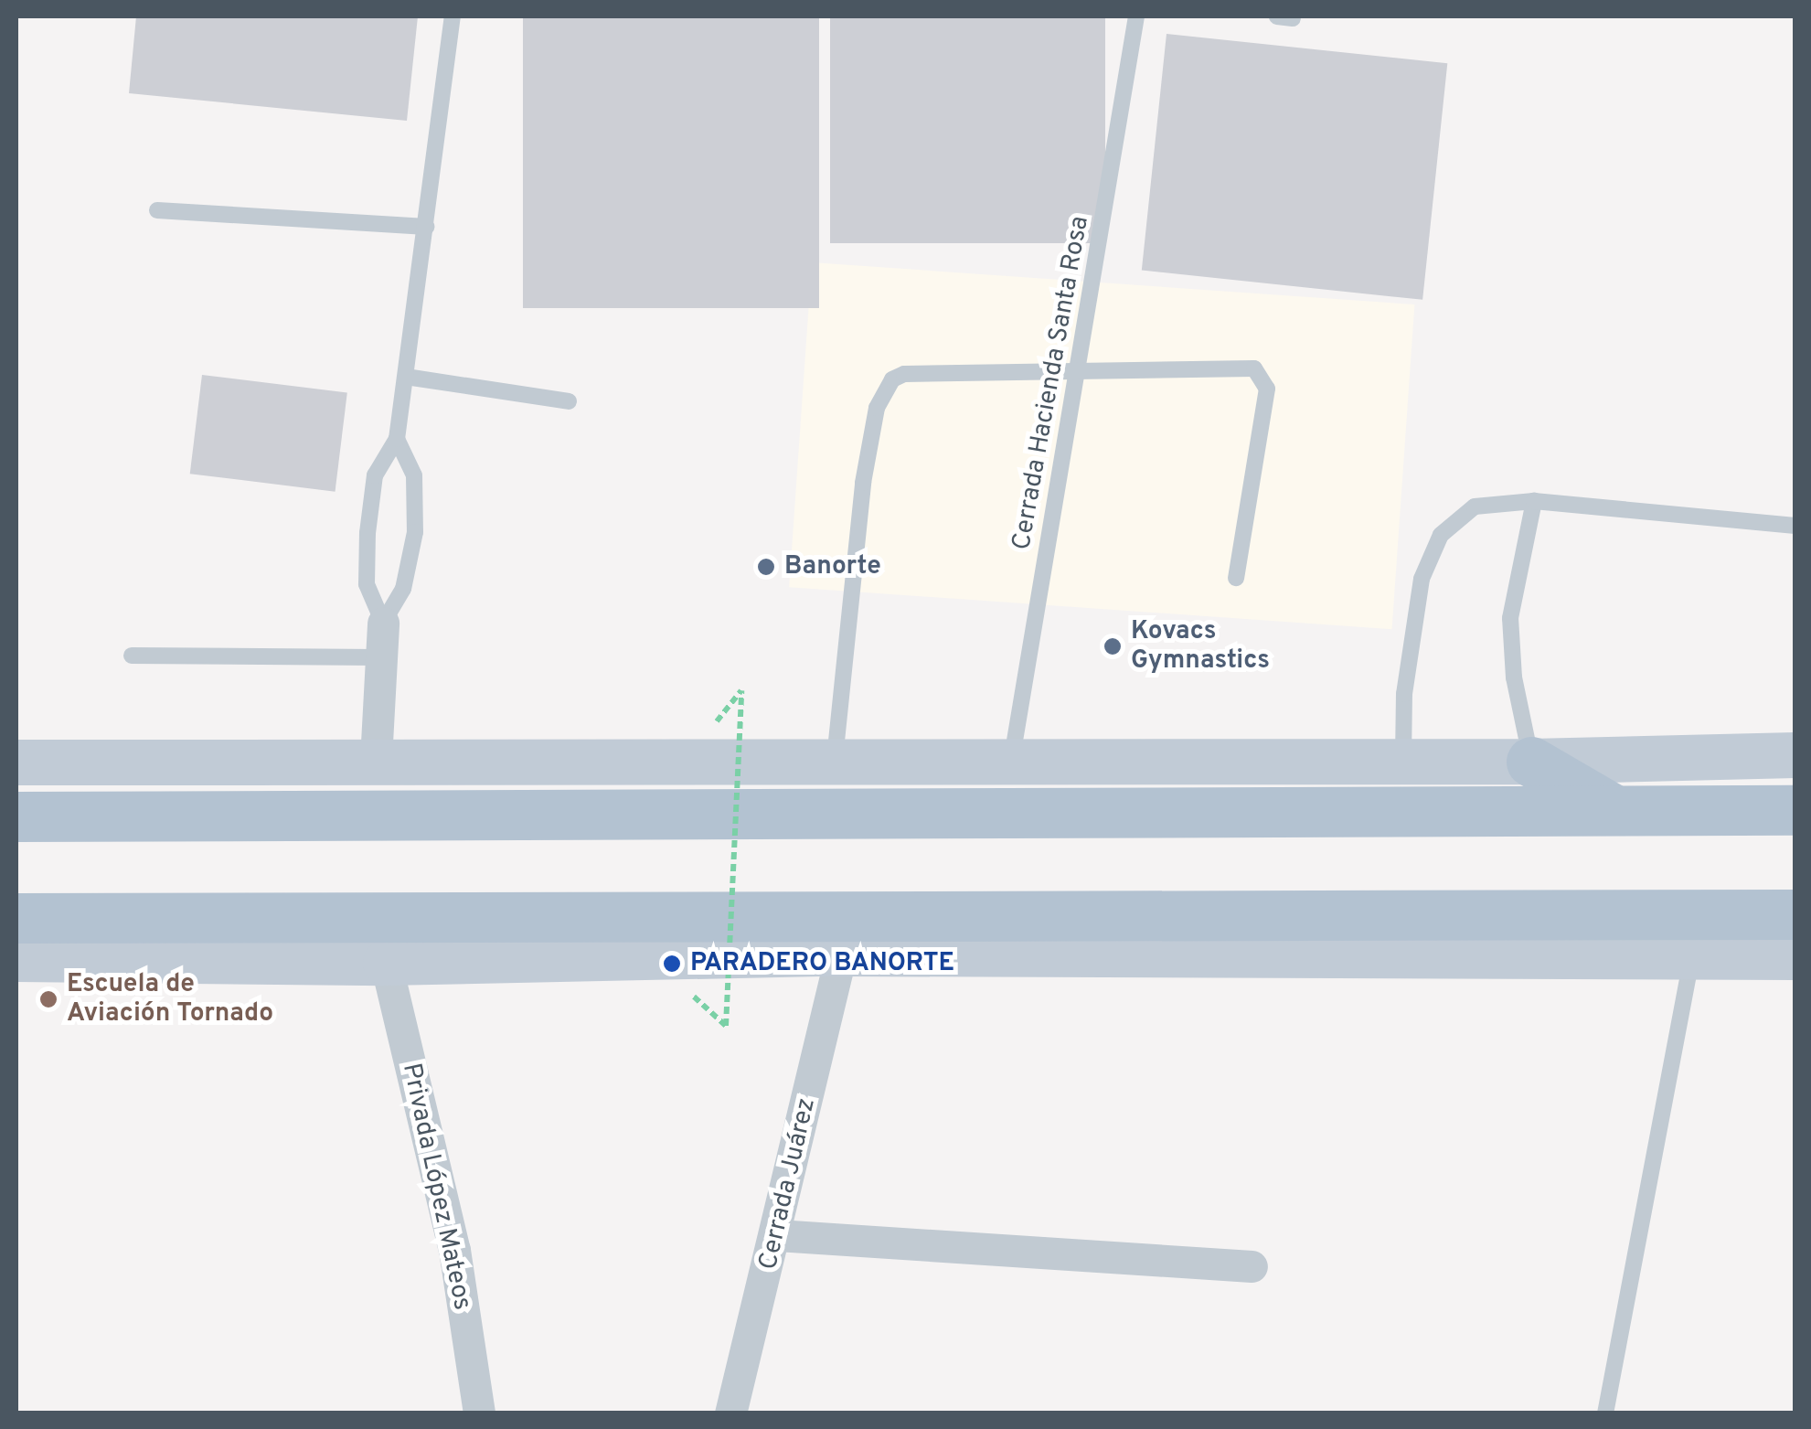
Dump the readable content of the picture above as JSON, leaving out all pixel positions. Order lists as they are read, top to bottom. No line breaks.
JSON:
{"streets":{"street":["Cerrada Juárez","Privada López Mateos"],"lane":["Cerrada Hacienda Santa Rosa"]},"places":["Banorte","Kovacs Gymnastics","PARADERO BANORTE","Escuela de Aviación Tornado"]}
